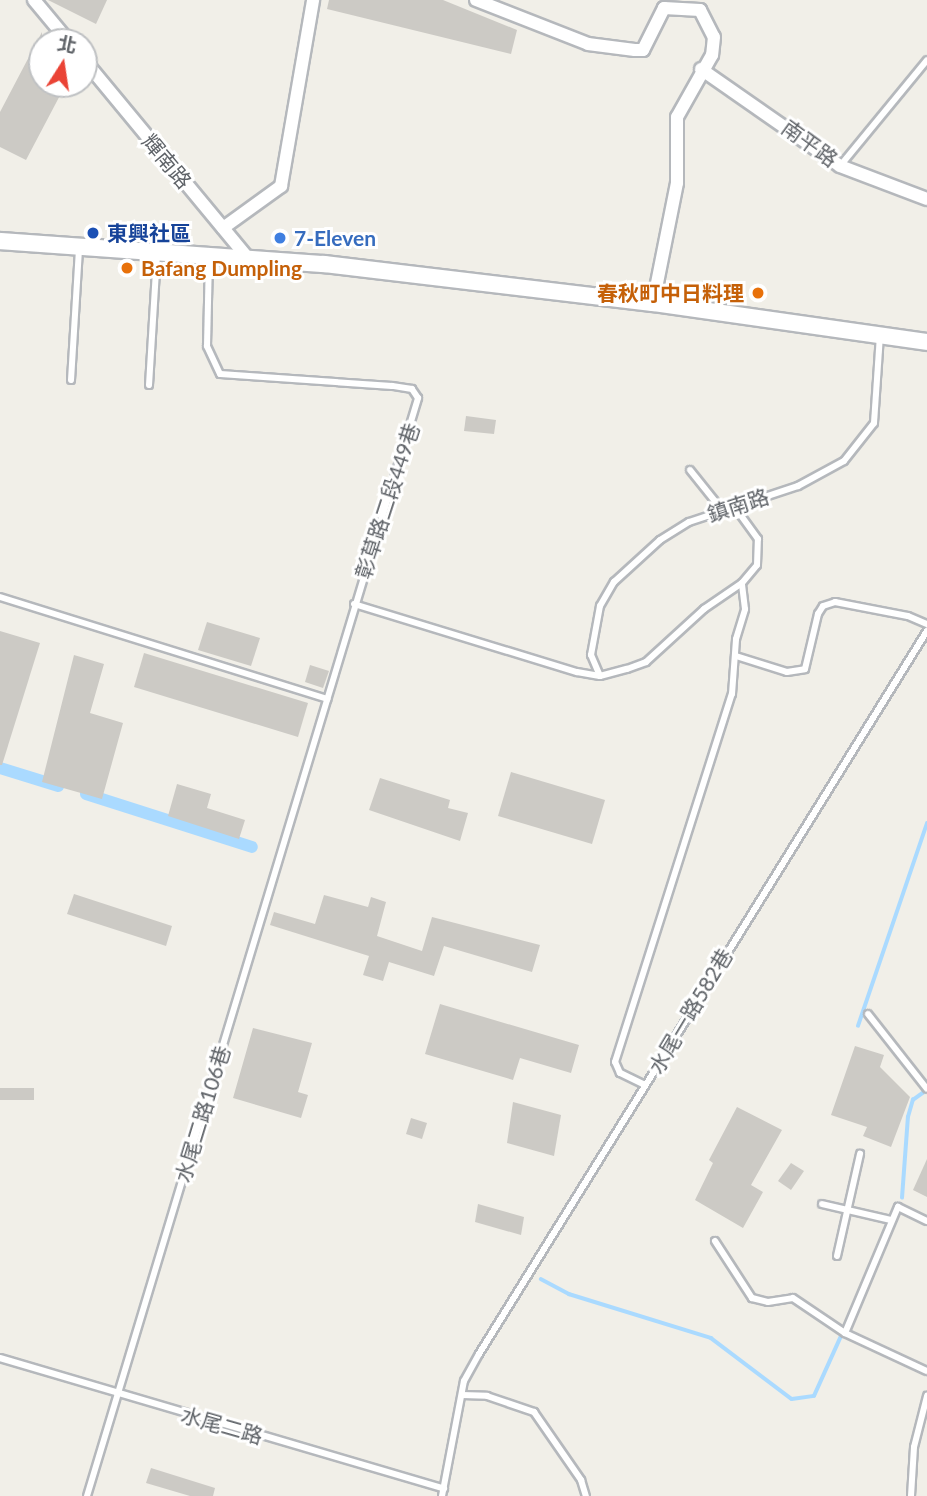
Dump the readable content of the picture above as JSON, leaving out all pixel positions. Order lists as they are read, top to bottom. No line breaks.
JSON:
{"streets":{"street":["南平路","輝南路"],"lane":["彰草路二段449巷","鎮南路","水尾一路582巷","水尾二路106巷","水尾二路"]},"crossings":[["彰草路二段449巷","水尾二路106巷"],["水尾一路582巷","水尾二路"],["水尾二路106巷","水尾二路"]],"places":["東興社區","7-Eleven","Bafang Dumpling","春秋町中日料理"],"north":"top"}
